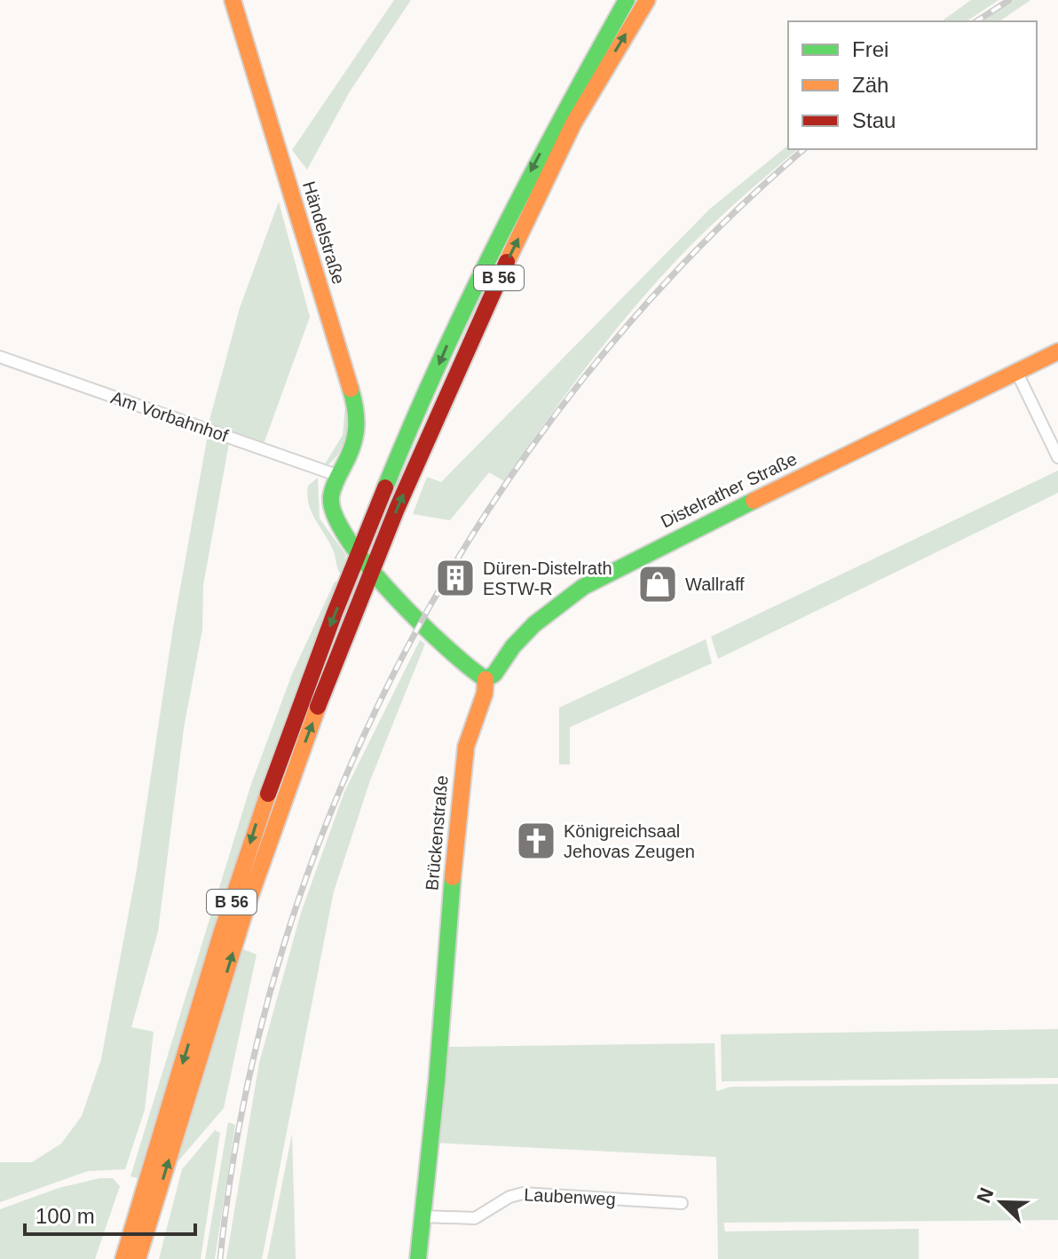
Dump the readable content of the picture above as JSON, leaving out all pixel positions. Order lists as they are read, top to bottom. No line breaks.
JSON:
{"streets":{"main road":["Händelstraße","B 56","Distelrather Straße","Brückenstraße"],"street":["Am Vorbahnhof","Laubenweg"]},"crossings":[["Händelstraße","Am Vorbahnhof"],["Distelrather Straße","Brückenstraße"],["Brückenstraße","Laubenweg"]],"places":{"building":["Düren-Distelrath ESTW-R"],"shop":["Wallraff"],"church":["Königreichsaal Jehovas Zeugen"]},"legend":["Frei","Zäh","Stau"],"scale_bar":"100 m","north":"top left"}
